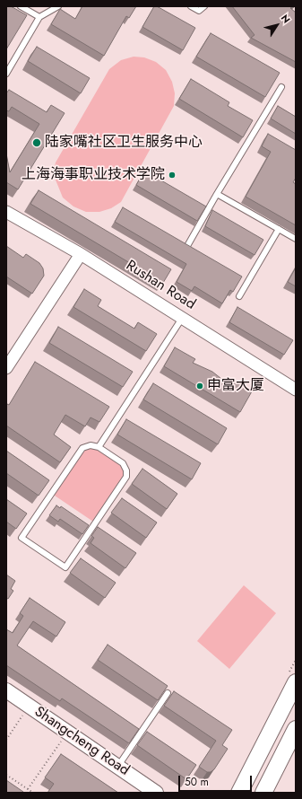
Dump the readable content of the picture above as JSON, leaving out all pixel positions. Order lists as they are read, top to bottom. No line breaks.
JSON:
{"streets":{"street":["Rushan Road","Shangcheng Road"]},"places":["陆家嘴社区卫生服务中心","上海海事职业技术学院","申富大厦"],"scale_bar":"50 m","north":"top right"}
